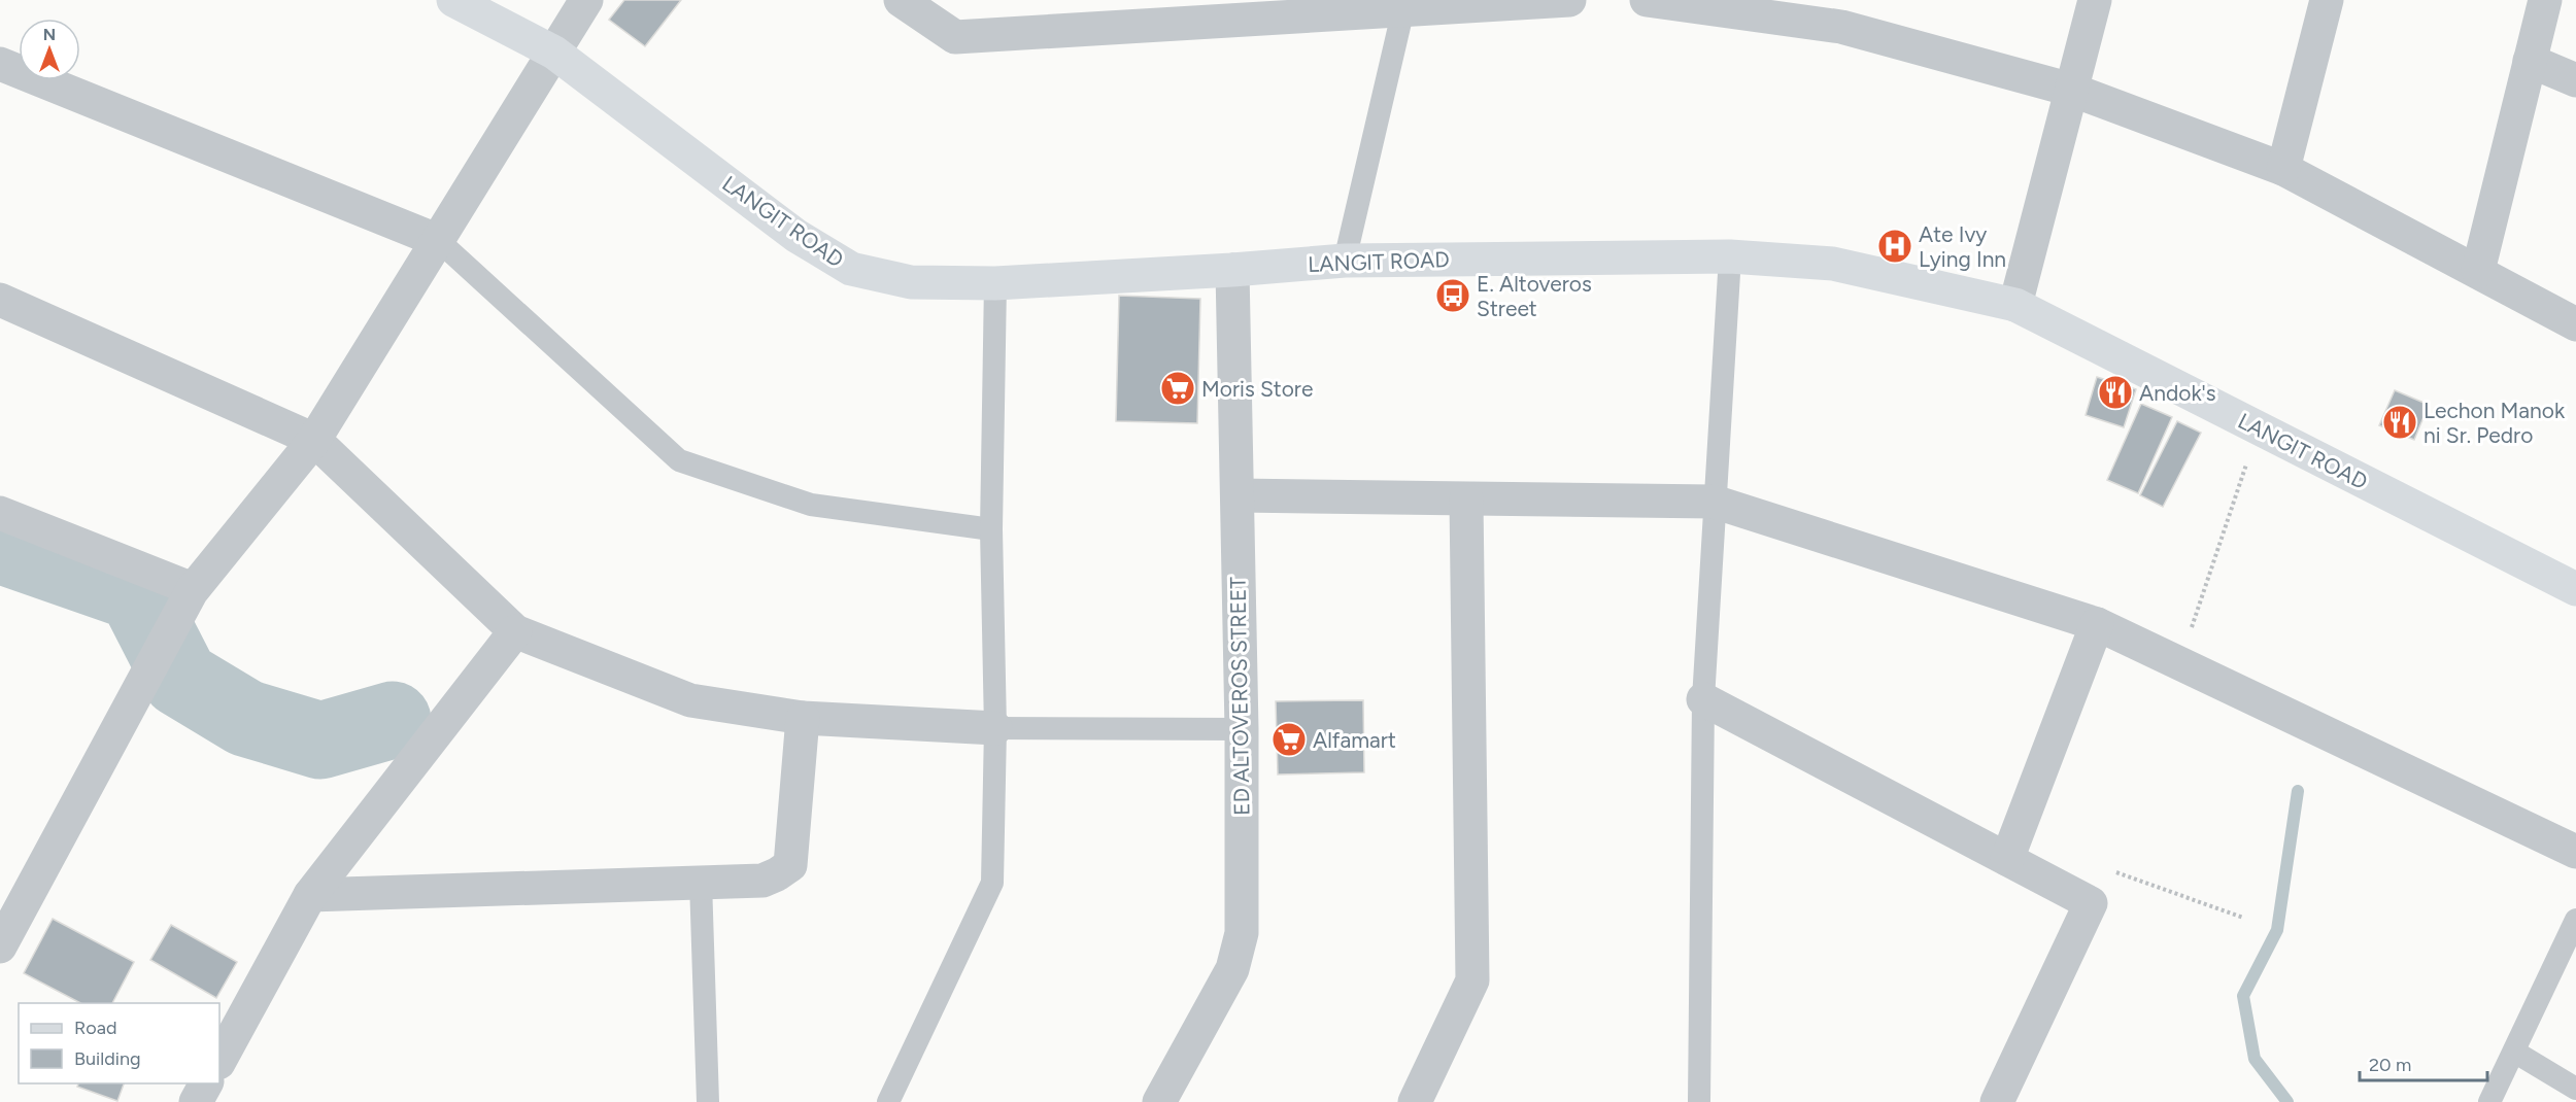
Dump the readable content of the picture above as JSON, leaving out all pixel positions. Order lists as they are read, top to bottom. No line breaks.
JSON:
{"streets":{"main road":["LANGIT ROAD"],"street":["ED ALTOVEROS STREET"]},"crossings":[["LANGIT ROAD","ED ALTOVEROS STREET"]],"places":{"hospital":["Ate Ivy Lying Inn"],"bus stop":["E. Altoveros Street"],"supermarket":["Moris Store","Alfamart"],"restaurant":["Andok's","Lechon Manok ni Sr. Pedro"]},"legend":["Road","Building"],"scale_bar":"20 m","north":"top"}
